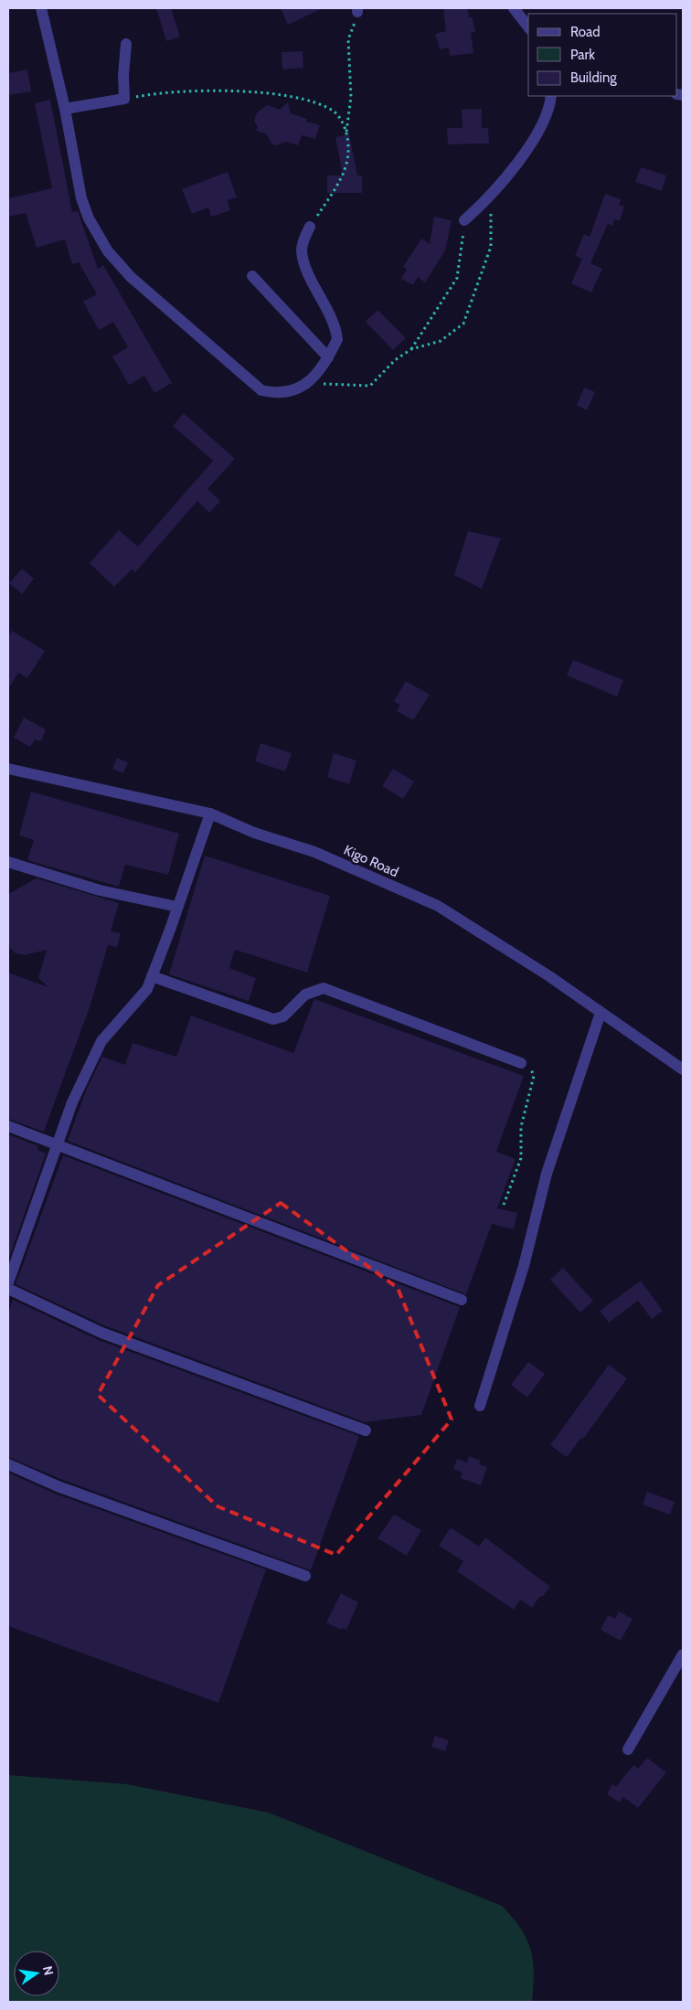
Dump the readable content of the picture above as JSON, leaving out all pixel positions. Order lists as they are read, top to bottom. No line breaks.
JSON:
{"streets":{"street":["Kigo Road"]},"legend":["Road","Park","Building"],"north":"right"}
